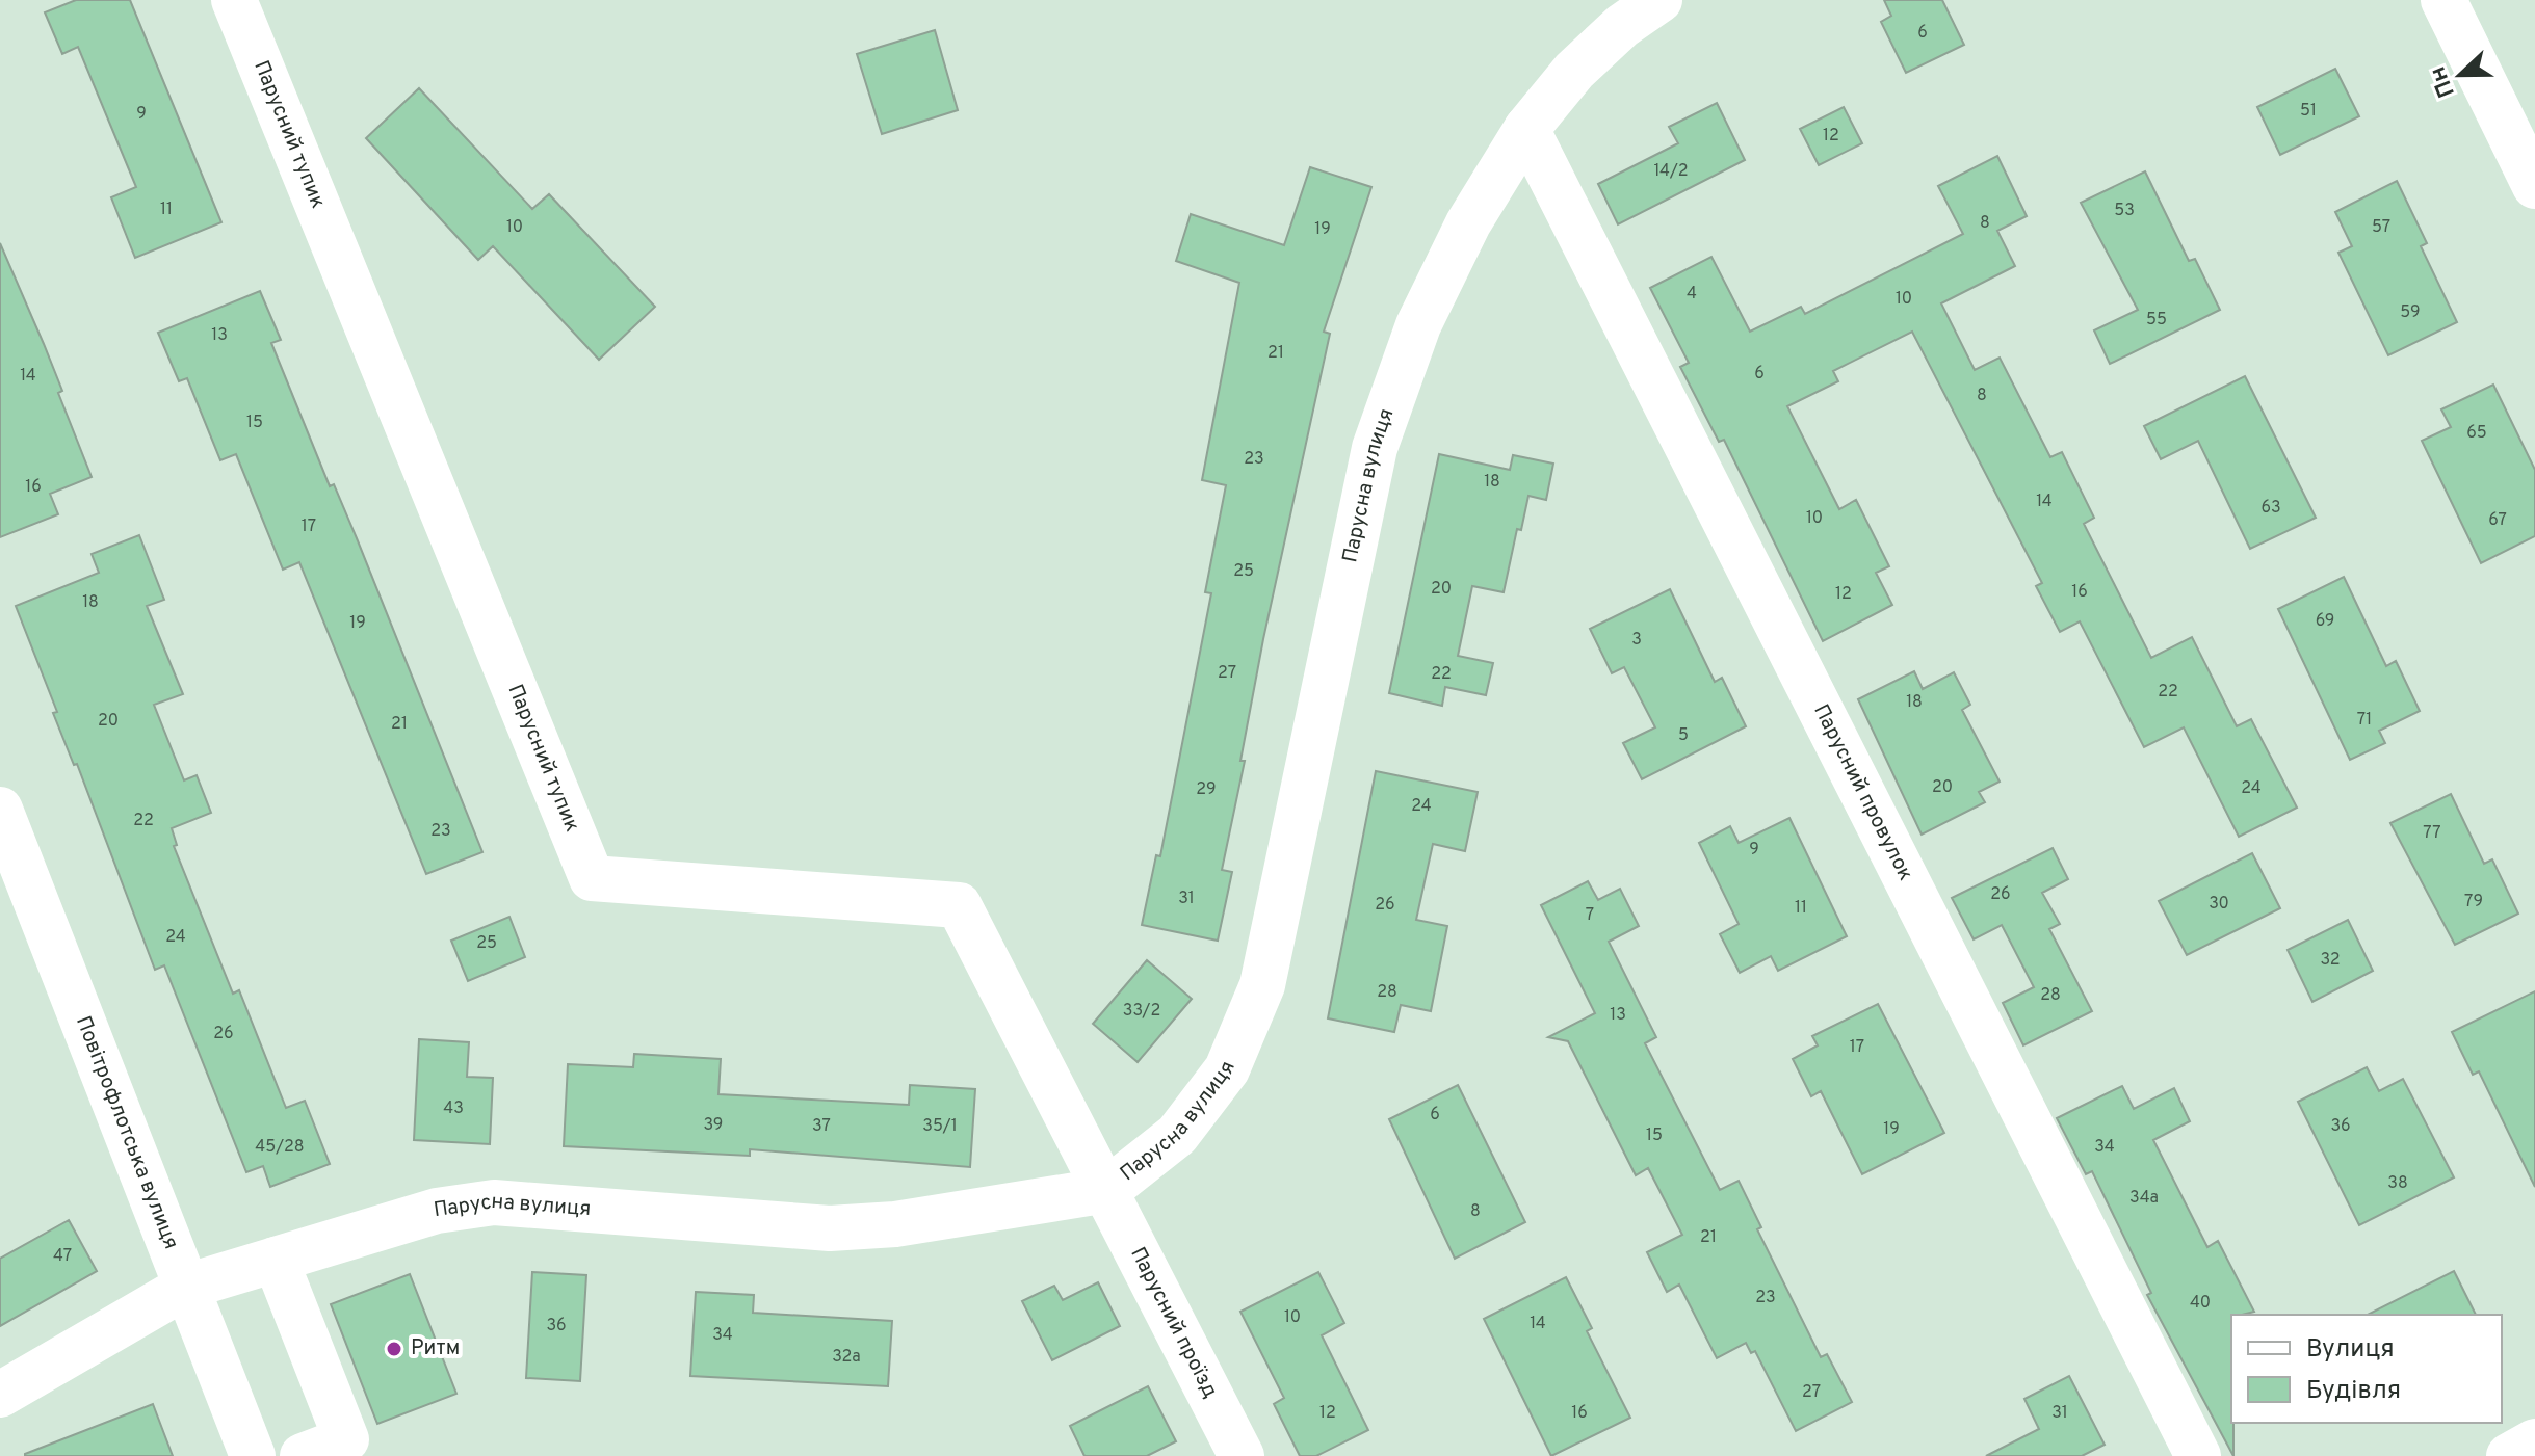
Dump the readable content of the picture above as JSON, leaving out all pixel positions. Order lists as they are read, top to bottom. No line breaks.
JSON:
{"streets":{"street":["Парусний тупик","Парусна вулиця","Парусний провулок","Повітрофлотська вулиця","Парусний проїзд"]},"crossings":[["Парусний тупик","Парусна вулиця"],["Парусний тупик","Парусний проїзд"],["Парусна вулиця","Парусний провулок"],["Парусна вулиця","Повітрофлотська вулиця"],["Парусна вулиця","Парусний проїзд"]],"places":["Ритм"],"house_numbers":["6","51","9","12","14/2","11","53","8","10","57","19","4","10","59","55","13","21","6","14","8","15","65","23","18","16","14","63","10","67","17","25","20","16","12","18","69","19","3","27","22","22","18","71","20","21","5","20","24","29","24","22","23","77","9","26","31","79","30","26","11","7","24","25","32","28","28","33/2","13","26","17","43","6","39","37","35/1","36","19","15","45/28","34","38","34а","8","21","47","23","40","10","14","36","34","32а","27","12","16","31"],"legend":["Вулиця","Будівля"],"north":"left"}
